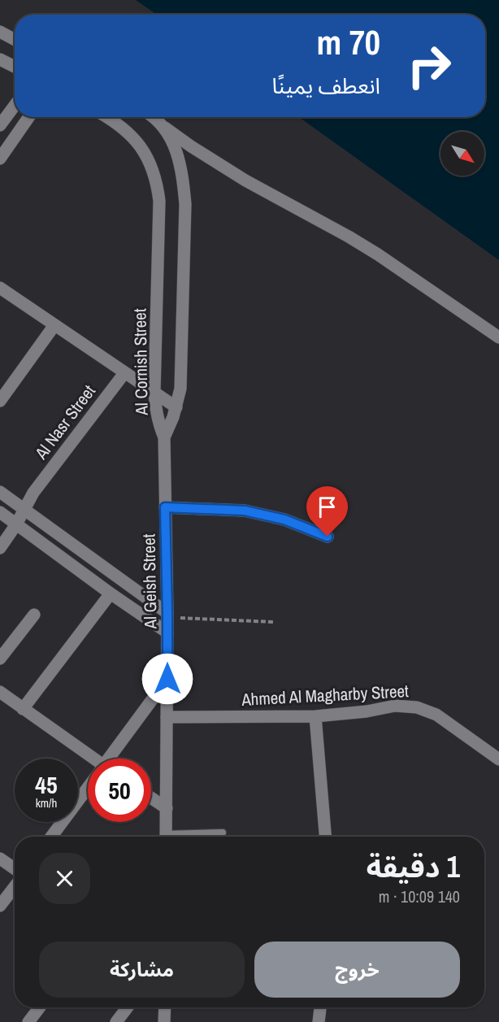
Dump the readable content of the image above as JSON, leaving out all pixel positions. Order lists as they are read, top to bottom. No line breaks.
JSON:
{"streets":{"street":["Al Cornish Street","Al Nasr Street","Al Geish Street","Ahmed Al Magharby Street"]},"crossings":[["Al Cornish Street","Al Geish Street"],["Al Geish Street","Ahmed Al Magharby Street"]],"north":"bottom right","page":{"turn":["70 m","انعطف يمينًا"],"speed":"45 km/h","limit":"50","heading":["1 دقيقة","140 m · 10:09"],"buttons":["خروج","مشاركة"]}}
